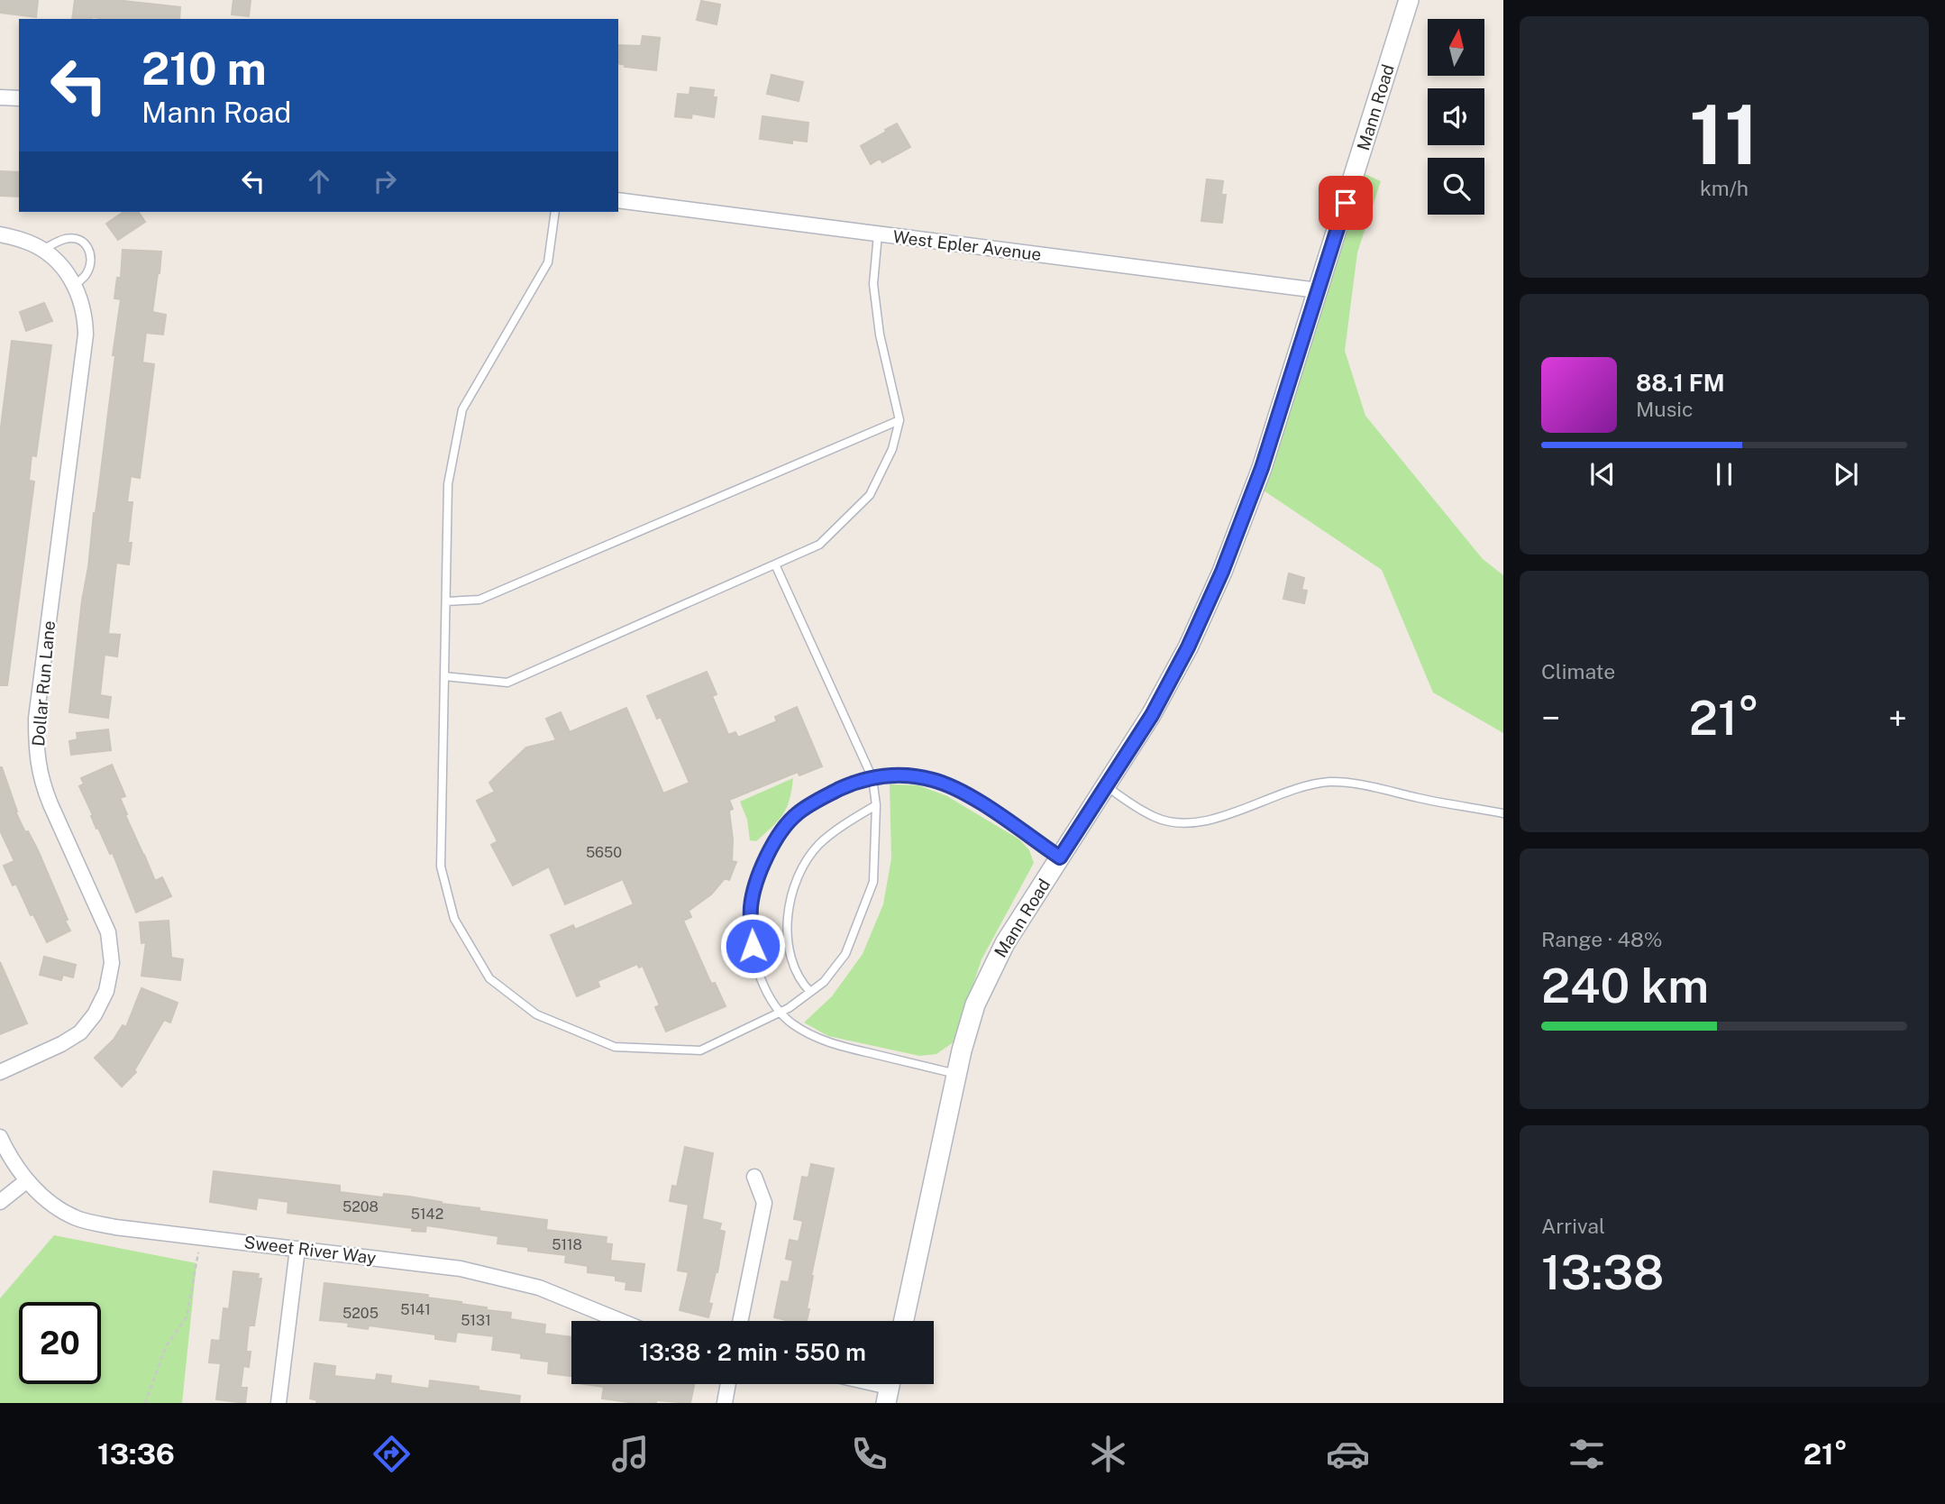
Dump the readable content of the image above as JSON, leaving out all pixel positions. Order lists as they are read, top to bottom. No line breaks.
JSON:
{"streets":{"main road":["Mann Road"],"street":["West Epler Avenue","Dollar Run Lane","Sweet River Way"]},"crossings":[["Mann Road","West Epler Avenue"]],"house_numbers":["5650","5208","5142","5118","5141","5205","5131"],"north":"top","page":{"tile":[["11","km/h"],"Climate",["Range · 48%","240 km"],["Arrival","13:38"]],"turn":["210 m","Mann Road"],"song":["88.1 FM","Music"],"heat":["−","21°","+"],"limit":"20","trip":"13:38 · 2 min · 550 m","tabs":["13:36","21°"]}}
